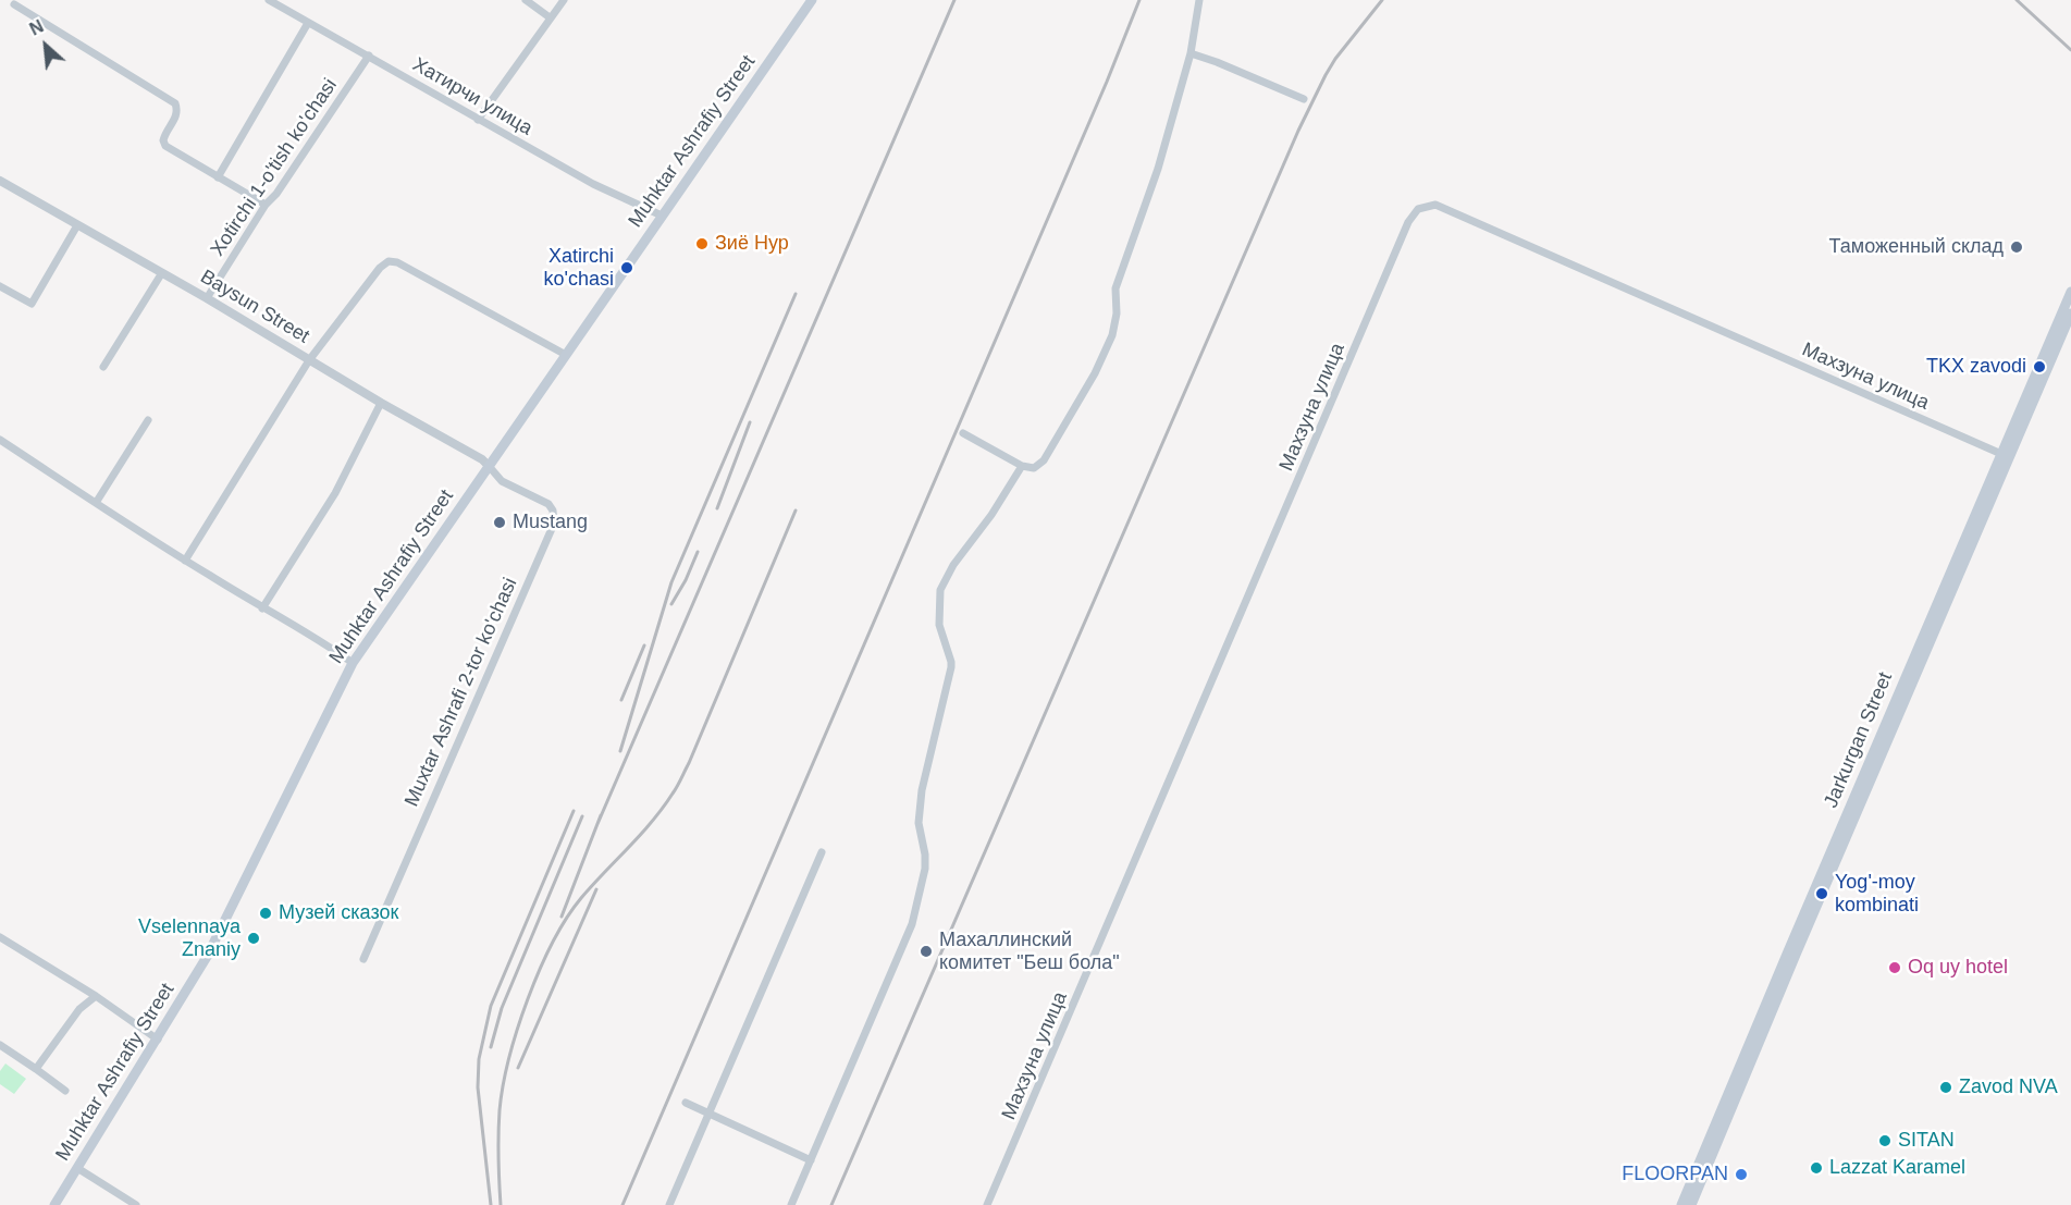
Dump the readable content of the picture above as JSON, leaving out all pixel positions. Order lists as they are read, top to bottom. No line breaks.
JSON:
{"streets":{"main road":["Muhktar Ashrafiy Street","Jarkurgan Street"],"street":["Хатирчи улица","Xotirchi 1-o'tish ko'chasi","Bаysun Street","Махзуна улица","Muxtar Ashrafi 2-tor ko'chasi"]},"crossings":[["Хатирчи улица","Muhktar Ashrafiy Street"],["Хатирчи улица","Xotirchi 1-o'tish ko'chasi"],["Muhktar Ashrafiy Street","Bаysun Street"],["Muhktar Ashrafiy Street","Muxtar Ashrafi 2-tor ko'chasi"],["Xotirchi 1-o'tish ko'chasi","Bаysun Street"],["Bаysun Street","Muxtar Ashrafi 2-tor ko'chasi"],["Махзуна улица","Jarkurgan Street"]],"places":["Зиё Нур","Таможенный склад","Xatirchi ko'chasi","TKX zavodi","Mustang","Yog'-moy kombinati","Музей сказок","Vselennaya Znaniy","Махаллинский комитет \"Беш бола\"","Oq uy hotel","Zavod NVA","SITAN","Lazzat Karamel","FLOORPAN"],"north":"top left"}
